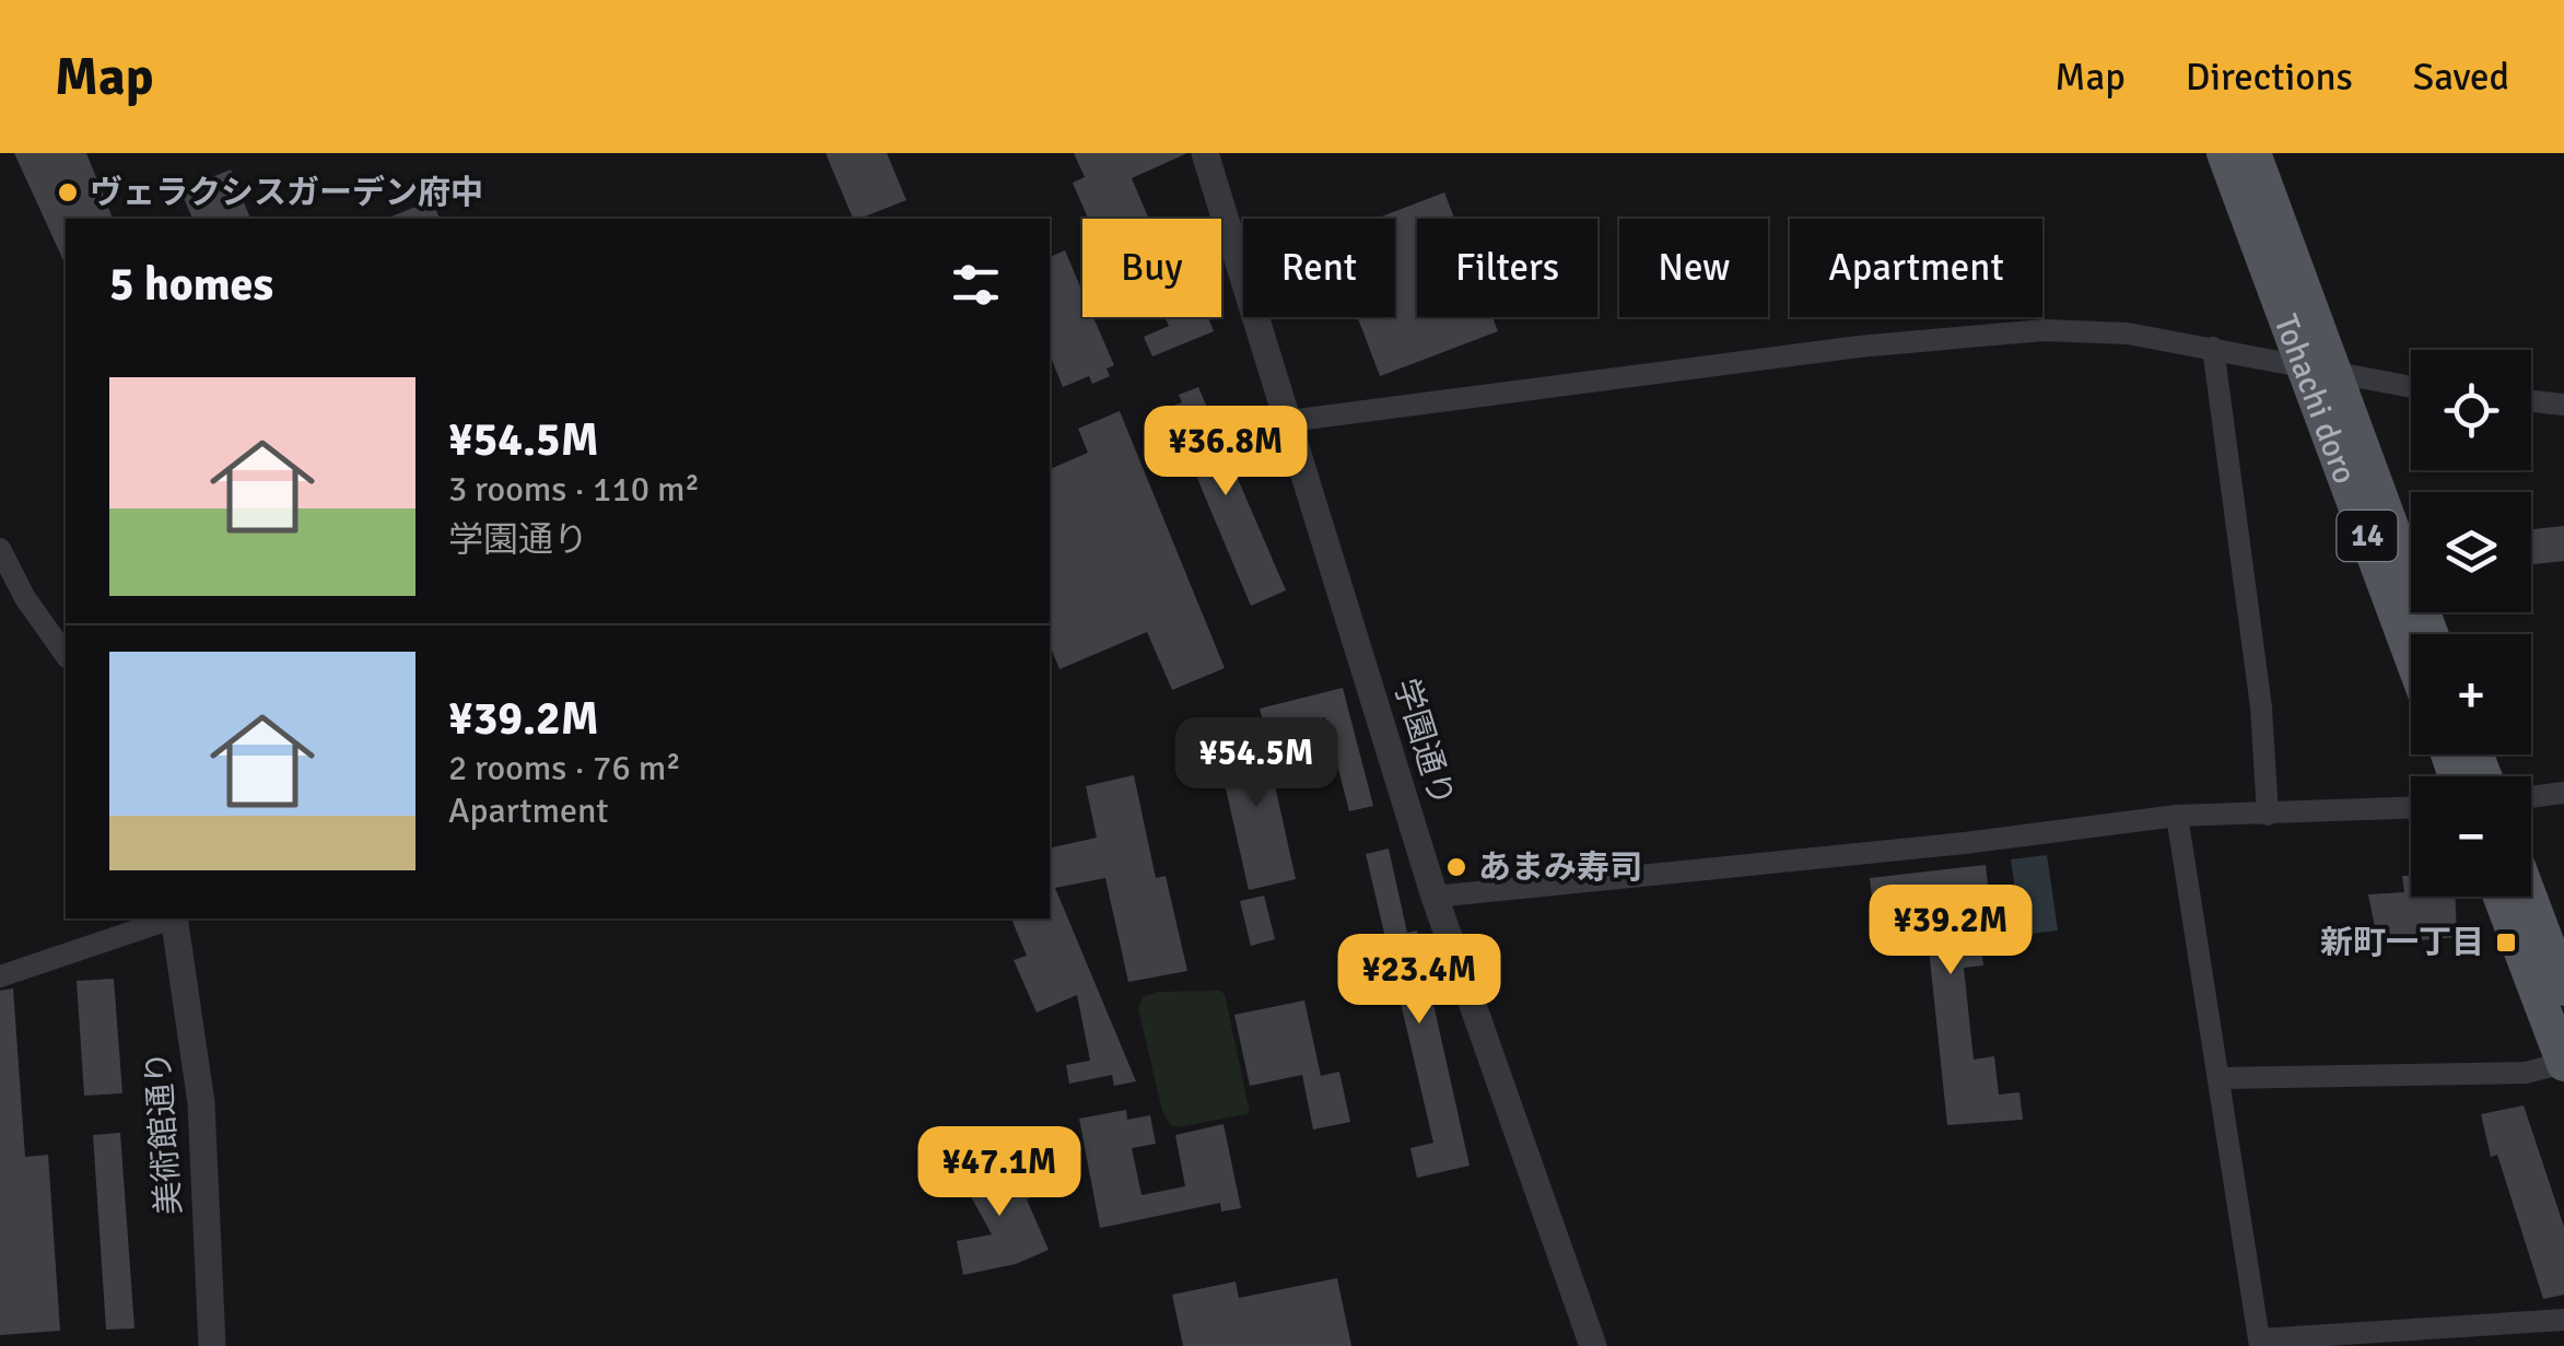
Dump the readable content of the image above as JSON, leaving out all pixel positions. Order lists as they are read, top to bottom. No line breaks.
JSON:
{"streets":{"main road":["Tohachi doro","14"],"street":["学園通り","美術館通り"]},"places":{"other":["ヴェラクシスガーデン府中","あまみ寿司"],"transit":["新町一丁目"]},"page":{"header":"Map","nav":["Map","Directions","Saved"],"chip":["Buy","Rent","Filters","New","Apartment"],"heading":"5 homes","map_buttons":["+","−"],"list":[{"name":"¥54.5M","note":"3 rooms · 110 m² · 学園通り"},{"name":"¥39.2M","note":"2 rooms · 76 m² · Apartment"}],"price":["¥36.8M","¥54.5M","¥39.2M","¥23.4M","¥47.1M"]}}
